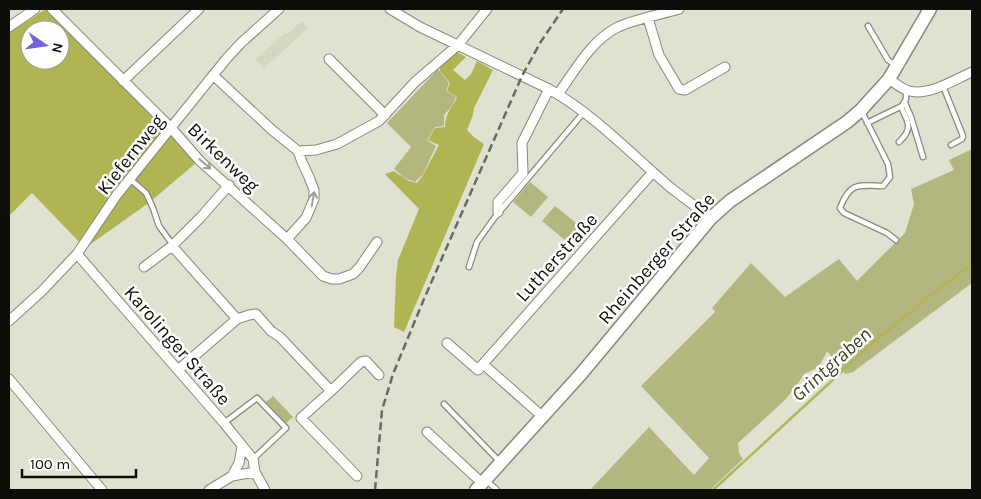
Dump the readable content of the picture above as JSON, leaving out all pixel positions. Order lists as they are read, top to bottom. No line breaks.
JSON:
{"streets":{"main road":["Rheinberger Straße"],"street":["Kiefernweg","Birkenweg","Lutherstraße","Karolinger Straße"]},"crossings":[["Kiefernweg","Birkenweg"],["Kiefernweg","Karolinger Straße"]],"water":["Grintgraben"],"scale_bar":"100 m","north":"right"}
